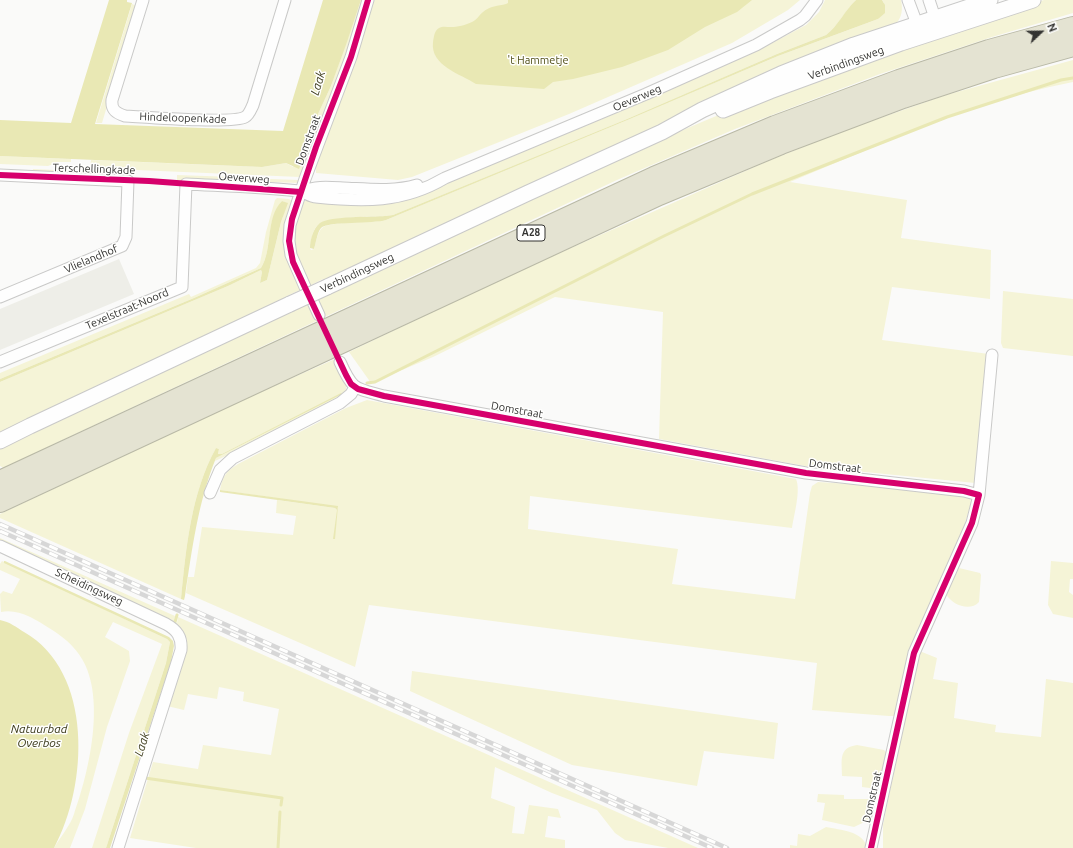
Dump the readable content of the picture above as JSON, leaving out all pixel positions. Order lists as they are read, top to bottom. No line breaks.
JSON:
{"streets":{"highway":["A28"],"main road":["Verbindingsweg"],"street":["Oeverweg","Hindeloopenkade","Domstraat","Terschellingkade","Vlielandhof","Texelstraat-Noord","Scheidingsweg"]},"crossings":[["Oeverweg","Domstraat"],["Oeverweg","Texelstraat-Noord"],["Terschellingkade","Vlielandhof"]],"water":["Laak","Natuurbad Overbos"],"parks":["'t Hammetje"],"north":"right"}
